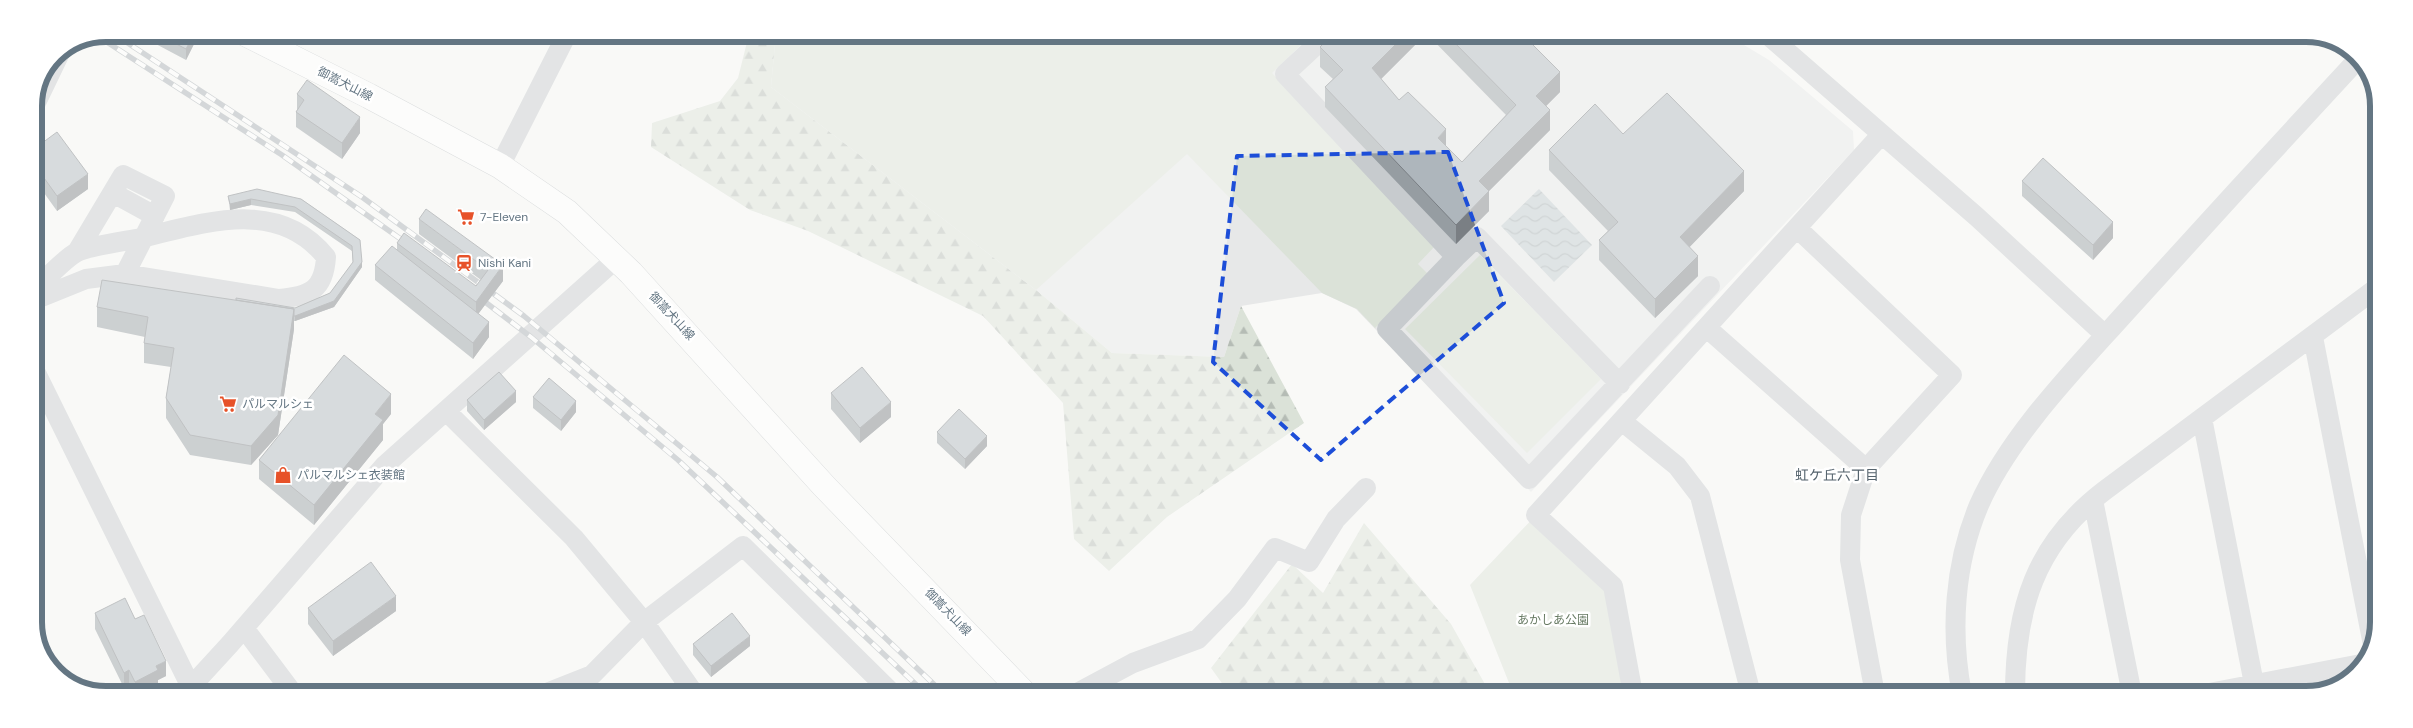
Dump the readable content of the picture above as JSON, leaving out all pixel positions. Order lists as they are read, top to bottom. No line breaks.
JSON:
{"streets":{"main road":["御嵩犬山線"]},"districts":["虹ケ丘六丁目"],"parks":["あかしあ公園"],"places":{"supermarket":["7-Eleven","パルマルシェ"],"station":["Nishi Kani"],"shop":["パルマルシェ衣装館"]}}
